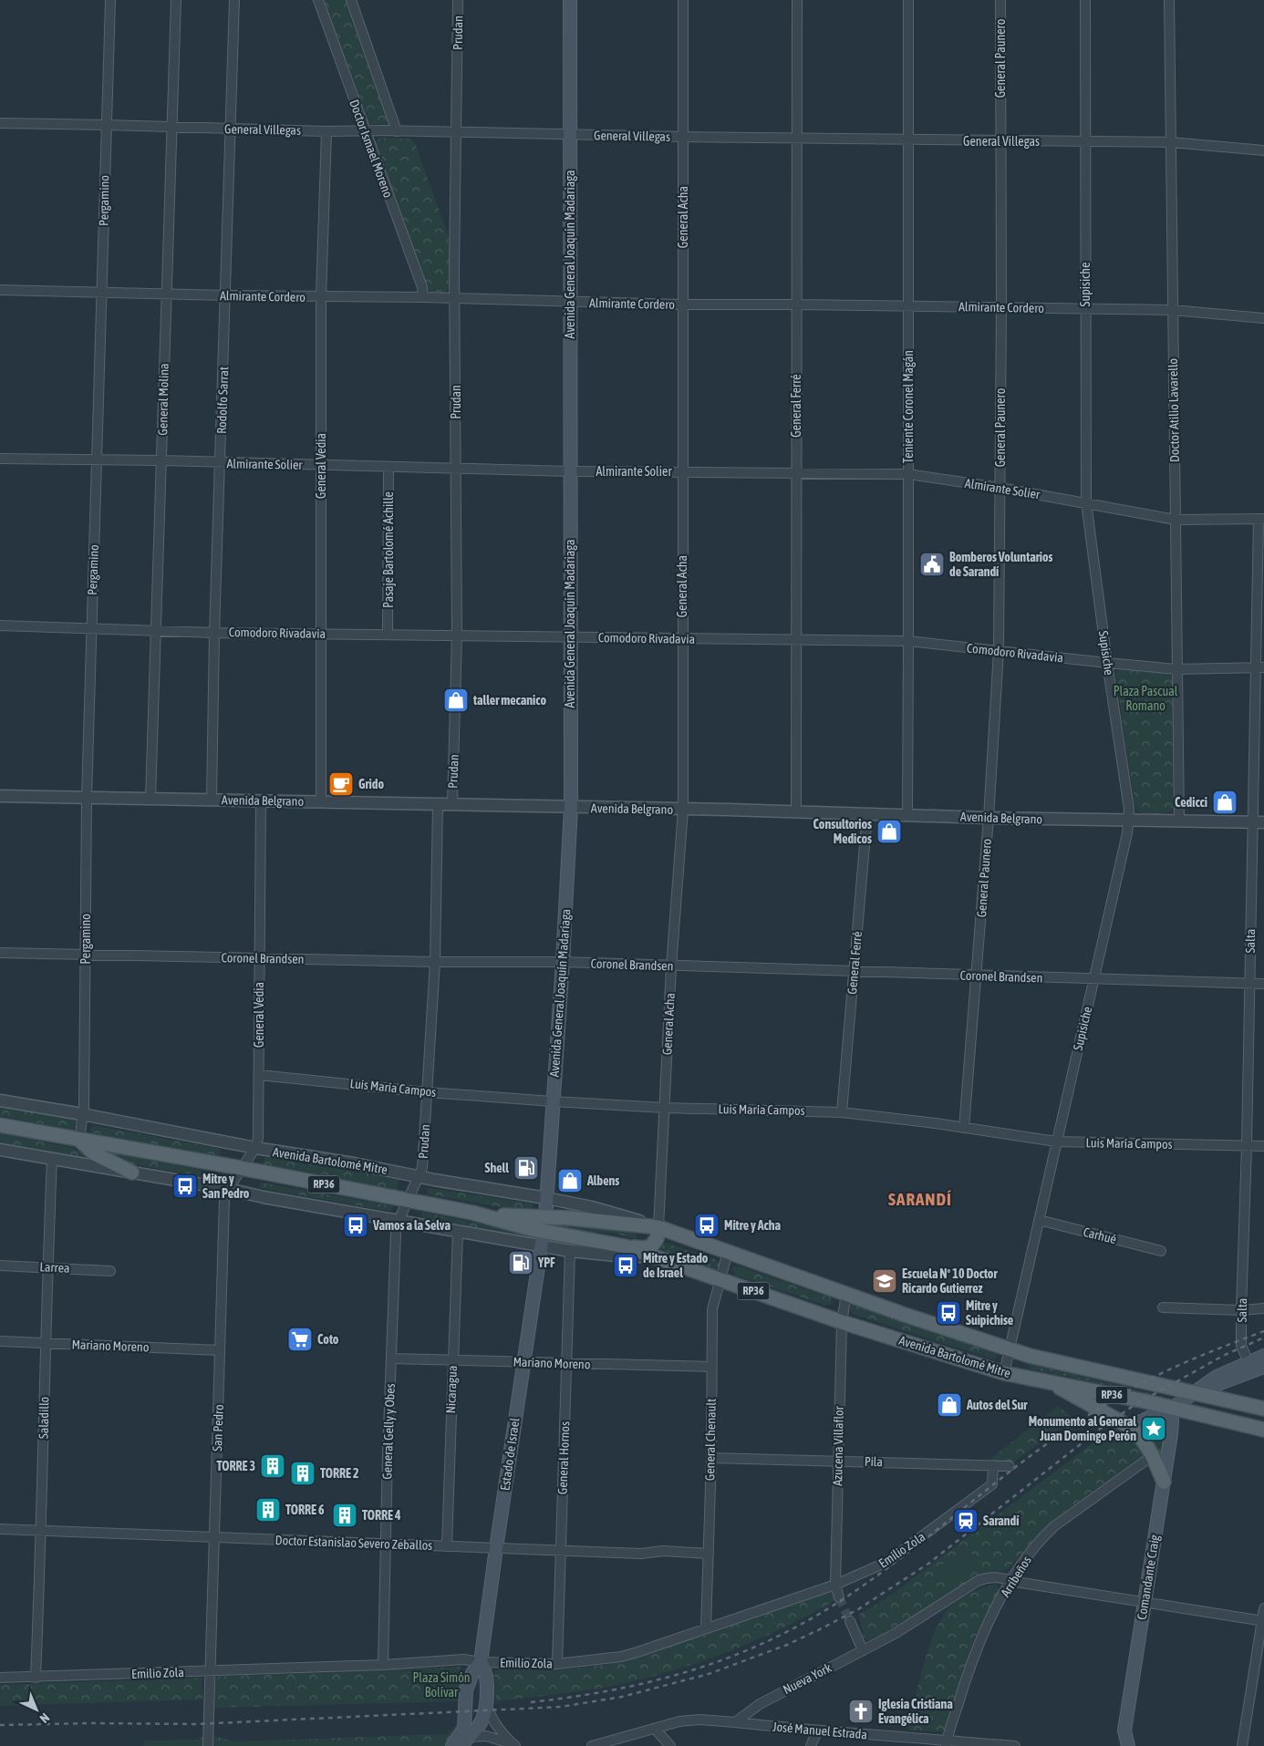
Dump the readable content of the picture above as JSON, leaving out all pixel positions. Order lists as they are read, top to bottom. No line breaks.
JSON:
{"streets":{"main road":["Avenida General Joaquín Madariaga","Avenida Bartolomé Mitre","RP36","Estado de Israel","Comandante Craig"],"street":["Prudan","General Paunero","General Villegas","Doctor Ismael Moreno","Pergamino","General Acha","Supisiche","Almirante Cordero","General Molina","Rodolfo Sarrat","General Ferré","Teniente Coronel Magán","Doctor Atilio Lavarello","Almirante Solier","General Vedia","Pasaje Bartolomé Achille","Comodoro Rivadavia","Avenida Belgrano","Salta","Coronel Brandsen","Luis María Campos","Carhué","Larrea","Mariano Moreno","Nicaragua","Saladillo","San Pedro","General Gelly y Obes","General Chenault","Azucena Villaflor","General Hornos","Pila","Doctor Estanislao Severo Zeballos","Emilio Zola","Arribeños","Nueva York","José Manuel Estrada"]},"crossings":[["Prudan","General Villegas"],["Prudan","Almirante Cordero"],["Prudan","Almirante Solier"],["Prudan","Comodoro Rivadavia"],["Prudan","Avenida Belgrano"],["Prudan","Coronel Brandsen"],["Prudan","Luis María Campos"],["Prudan","Avenida Bartolomé Mitre"],["Prudan","General Gelly y Obes"],["General Paunero","General Villegas"],["General Paunero","Almirante Cordero"],["General Paunero","Almirante Solier"],["General Paunero","Comodoro Rivadavia"],["General Paunero","Avenida Belgrano"],["General Paunero","Coronel Brandsen"],["General Paunero","Luis María Campos"],["General Villegas","Doctor Ismael Moreno"],["General Villegas","Pergamino"],["General Villegas","General Acha"],["General Villegas","Avenida General Joaquín Madariaga"],["General Villegas","Supisiche"],["General Villegas","General Molina"],["General Villegas","Rodolfo Sarrat"],["General Villegas","General Ferré"],["General Villegas","Teniente Coronel Magán"],["General Villegas","Doctor Atilio Lavarello"],["General Villegas","General Vedia"],["Doctor Ismael Moreno","Almirante Cordero"],["Pergamino","Almirante Cordero"],["Pergamino","Almirante Solier"],["Pergamino","Comodoro Rivadavia"],["Pergamino","Avenida Belgrano"],["Pergamino","Coronel Brandsen"],["Pergamino","Avenida Bartolomé Mitre"],["General Acha","Almirante Cordero"],["General Acha","Almirante Solier"],["General Acha","Comodoro Rivadavia"],["General Acha","Avenida Belgrano"],["General Acha","Coronel Brandsen"],["General Acha","Luis María Campos"],["General Acha","Avenida Bartolomé Mitre"],["Avenida General Joaquín Madariaga","Almirante Cordero"],["Avenida General Joaquín Madariaga","Almirante Solier"],["Avenida General Joaquín Madariaga","Comodoro Rivadavia"],["Avenida General Joaquín Madariaga","Avenida Belgrano"],["Avenida General Joaquín Madariaga","Coronel Brandsen"],["Avenida General Joaquín Madariaga","Luis María Campos"],["Avenida General Joaquín Madariaga","Avenida Bartolomé Mitre"],["Avenida General Joaquín Madariaga","Estado de Israel"],["Supisiche","Almirante Cordero"],["Supisiche","Almirante Solier"],["Supisiche","Comodoro Rivadavia"],["Supisiche","Avenida Belgrano"],["Supisiche","Coronel Brandsen"],["Supisiche","Luis María Campos"],["Supisiche","Avenida Bartolomé Mitre"],["Supisiche","Carhué"],["Almirante Cordero","General Molina"],["Almirante Cordero","Rodolfo Sarrat"],["Almirante Cordero","General Ferré"],["Almirante Cordero","Teniente Coronel Magán"],["Almirante Cordero","Doctor Atilio Lavarello"],["Almirante Cordero","General Vedia"],["General Molina","Almirante Solier"],["General Molina","Comodoro Rivadavia"],["General Molina","Avenida Belgrano"],["Rodolfo Sarrat","Almirante Solier"],["Rodolfo Sarrat","Comodoro Rivadavia"],["Rodolfo Sarrat","Avenida Belgrano"],["General Ferré","Almirante Solier"],["General Ferré","Comodoro Rivadavia"],["General Ferré","Avenida Belgrano"],["General Ferré","Coronel Brandsen"],["General Ferré","Luis María Campos"],["Teniente Coronel Magán","Almirante Solier"],["Teniente Coronel Magán","Comodoro Rivadavia"],["Teniente Coronel Magán","Avenida Belgrano"],["Doctor Atilio Lavarello","Almirante Solier"],["Doctor Atilio Lavarello","Comodoro Rivadavia"],["Doctor Atilio Lavarello","Avenida Belgrano"],["Almirante Solier","General Vedia"],["Almirante Solier","Pasaje Bartolomé Achille"],["Almirante Solier","Salta"],["General Vedia","Comodoro Rivadavia"],["General Vedia","Avenida Belgrano"],["General Vedia","Coronel Brandsen"],["General Vedia","Luis María Campos"],["General Vedia","Avenida Bartolomé Mitre"],["General Vedia","San Pedro"],["Pasaje Bartolomé Achille","Comodoro Rivadavia"],["Comodoro Rivadavia","Salta"],["Avenida Belgrano","Salta"],["Salta","Coronel Brandsen"],["Salta","Luis María Campos"],["Avenida Bartolomé Mitre","Nicaragua"],["Avenida Bartolomé Mitre","Saladillo"],["Avenida Bartolomé Mitre","San Pedro"],["Avenida Bartolomé Mitre","General Gelly y Obes"],["Avenida Bartolomé Mitre","General Chenault"],["Avenida Bartolomé Mitre","Azucena Villaflor"],["Avenida Bartolomé Mitre","Estado de Israel"],["Avenida Bartolomé Mitre","General Hornos"],["Avenida Bartolomé Mitre","Comandante Craig"],["Larrea","Saladillo"],["Mariano Moreno","Nicaragua"],["Mariano Moreno","Saladillo"],["Mariano Moreno","San Pedro"],["Mariano Moreno","General Gelly y Obes"],["Mariano Moreno","General Chenault"],["Mariano Moreno","Estado de Israel"],["Mariano Moreno","General Hornos"],["Nicaragua","Doctor Estanislao Severo Zeballos"],["Saladillo","Doctor Estanislao Severo Zeballos"],["Saladillo","Emilio Zola"],["San Pedro","Doctor Estanislao Severo Zeballos"],["San Pedro","Emilio Zola"],["General Gelly y Obes","Doctor Estanislao Severo Zeballos"],["General Gelly y Obes","Emilio Zola"],["General Chenault","Pila"],["General Chenault","Doctor Estanislao Severo Zeballos"],["General Chenault","Emilio Zola"],["Azucena Villaflor","Pila"],["Azucena Villaflor","Emilio Zola"],["Estado de Israel","Doctor Estanislao Severo Zeballos"],["Estado de Israel","Emilio Zola"],["General Hornos","Doctor Estanislao Severo Zeballos"],["General Hornos","Emilio Zola"],["Pila","Emilio Zola"],["Arribeños","Nueva York"],["Arribeños","José Manuel Estrada"],["Comandante Craig","Nueva York"],["Nueva York","José Manuel Estrada"]],"districts":["SARANDÍ"],"parks":["Plaza Pascual Romano","Plaza Simón Bolívar"],"places":{"public building":["Bomberos Voluntarios de Sarandí"],"shop":["taller mecanico","Cedicci","Consultorios Medicos","Albens","Autos del Sur"],"cafe":["Grido"],"fuel station":["Shell","YPF"],"bus stop":["Mitre y San Pedro","Vamos a la Selva","Mitre y Acha","Mitre y Estado de Israel","Mitre y Suipichise"],"school or university":["Escuela Nº 10 Doctor Ricardo Gutierrez"],"supermarket":["Coto"],"place":["Monumento al General Juan Domingo Perón"],"building":["TORRE 3","TORRE 2","TORRE 6","TORRE 4"],"station":["Sarandí"],"church":["Iglesia Cristiana Evangélica"]},"north":"bottom right"}
